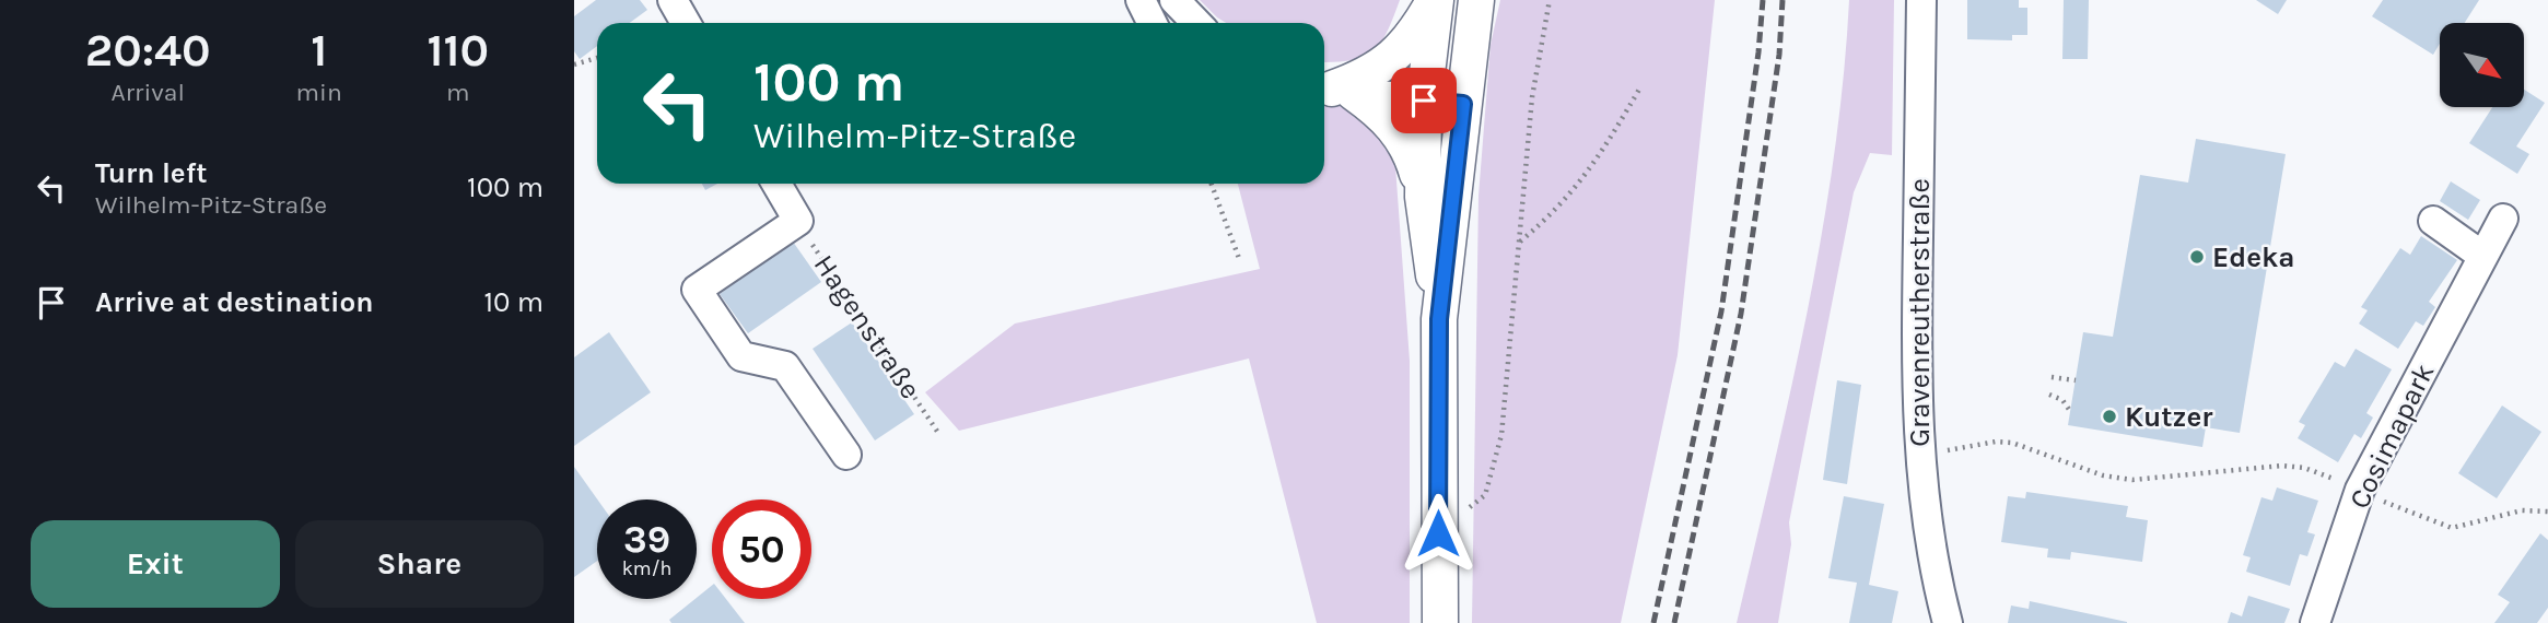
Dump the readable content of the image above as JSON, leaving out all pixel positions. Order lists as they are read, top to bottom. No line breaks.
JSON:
{"streets":{"street":["Gravenreutherstraße","Cosimapark"],"path":["Hagenstraße"]},"places":["Edeka","Kutzer"],"north":"bottom right","page":{"eta":["20:40","Arrival","1","min","110","m"],"turn":["100 m","Wilhelm-Pitz-Straße"],"list":[{"name":"Turn left","note":"Wilhelm-Pitz-Straße","value":"100 m"},{"name":"Arrive at destination","value":"10 m"}],"speed":"39 km/h","limit":"50","buttons":["Exit","Share"]}}
